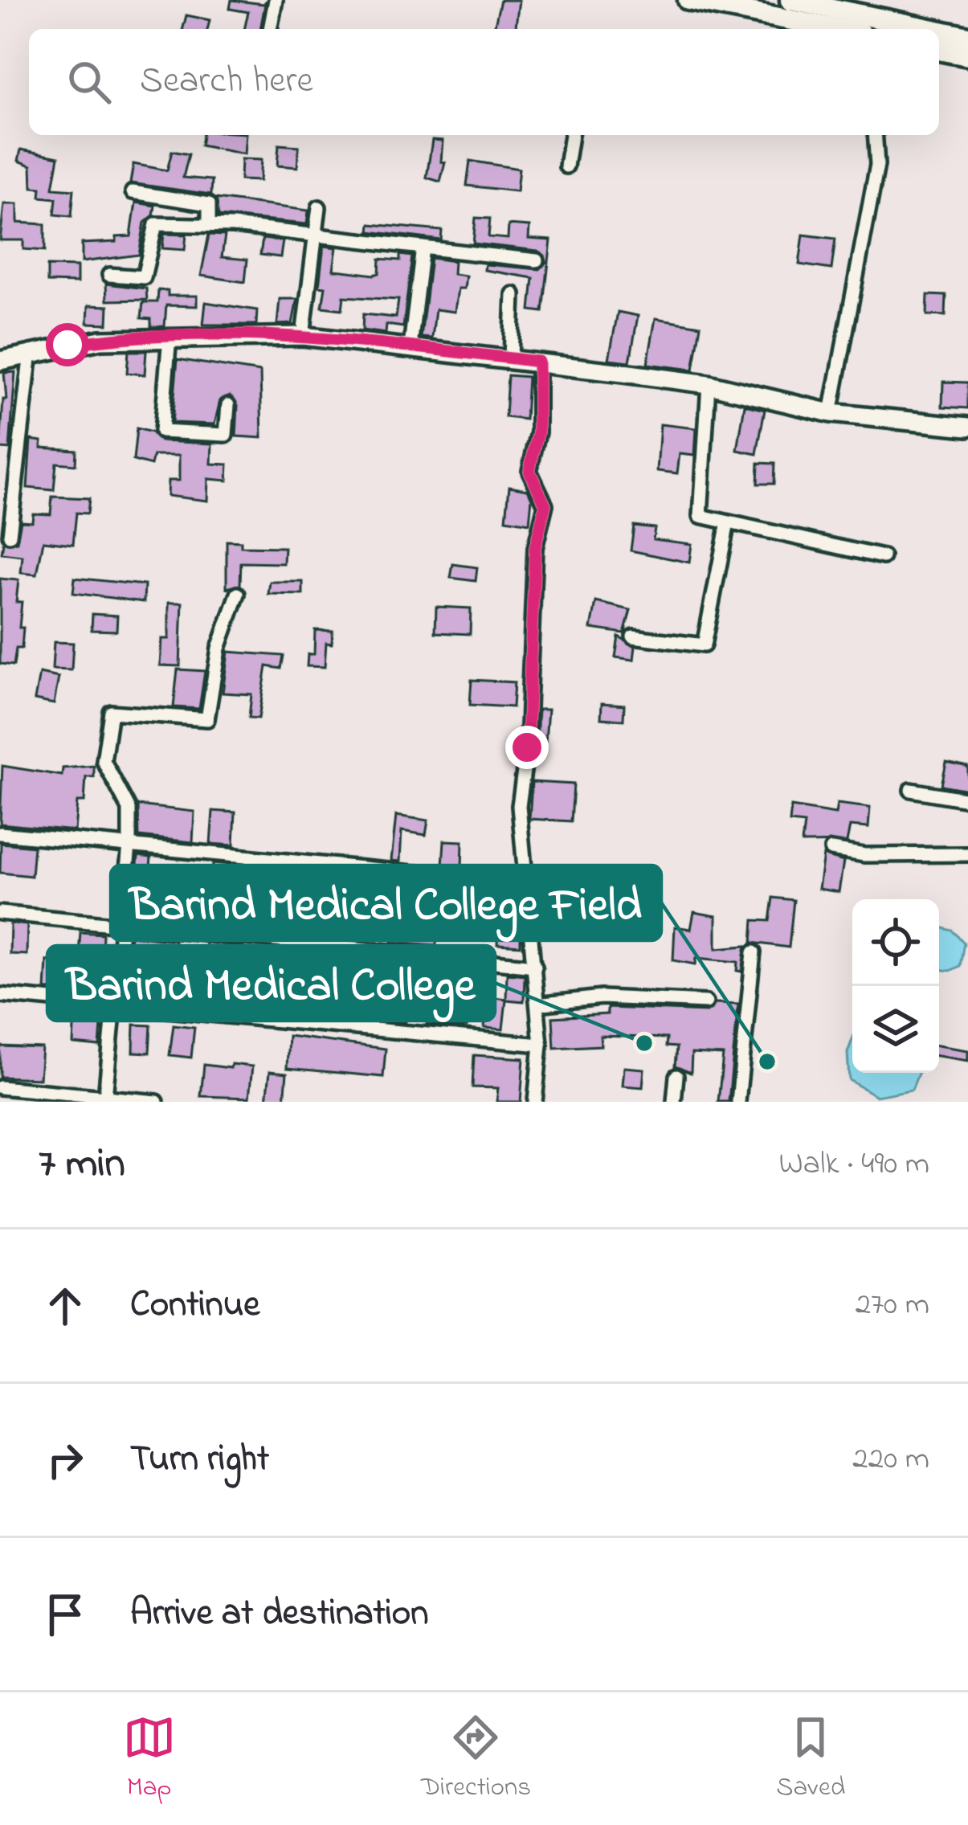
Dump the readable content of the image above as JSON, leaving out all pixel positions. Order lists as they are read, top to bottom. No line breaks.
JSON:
{"places":["Barind Medical College","Barind Medical College Field"],"page":{"search":"Search here","heading":["7 min","Walk · 490 m"],"list":[["Continue","270 m"],["Turn right","220 m"],"Arrive at destination"],"nav":["Map","Directions","Saved"]}}
